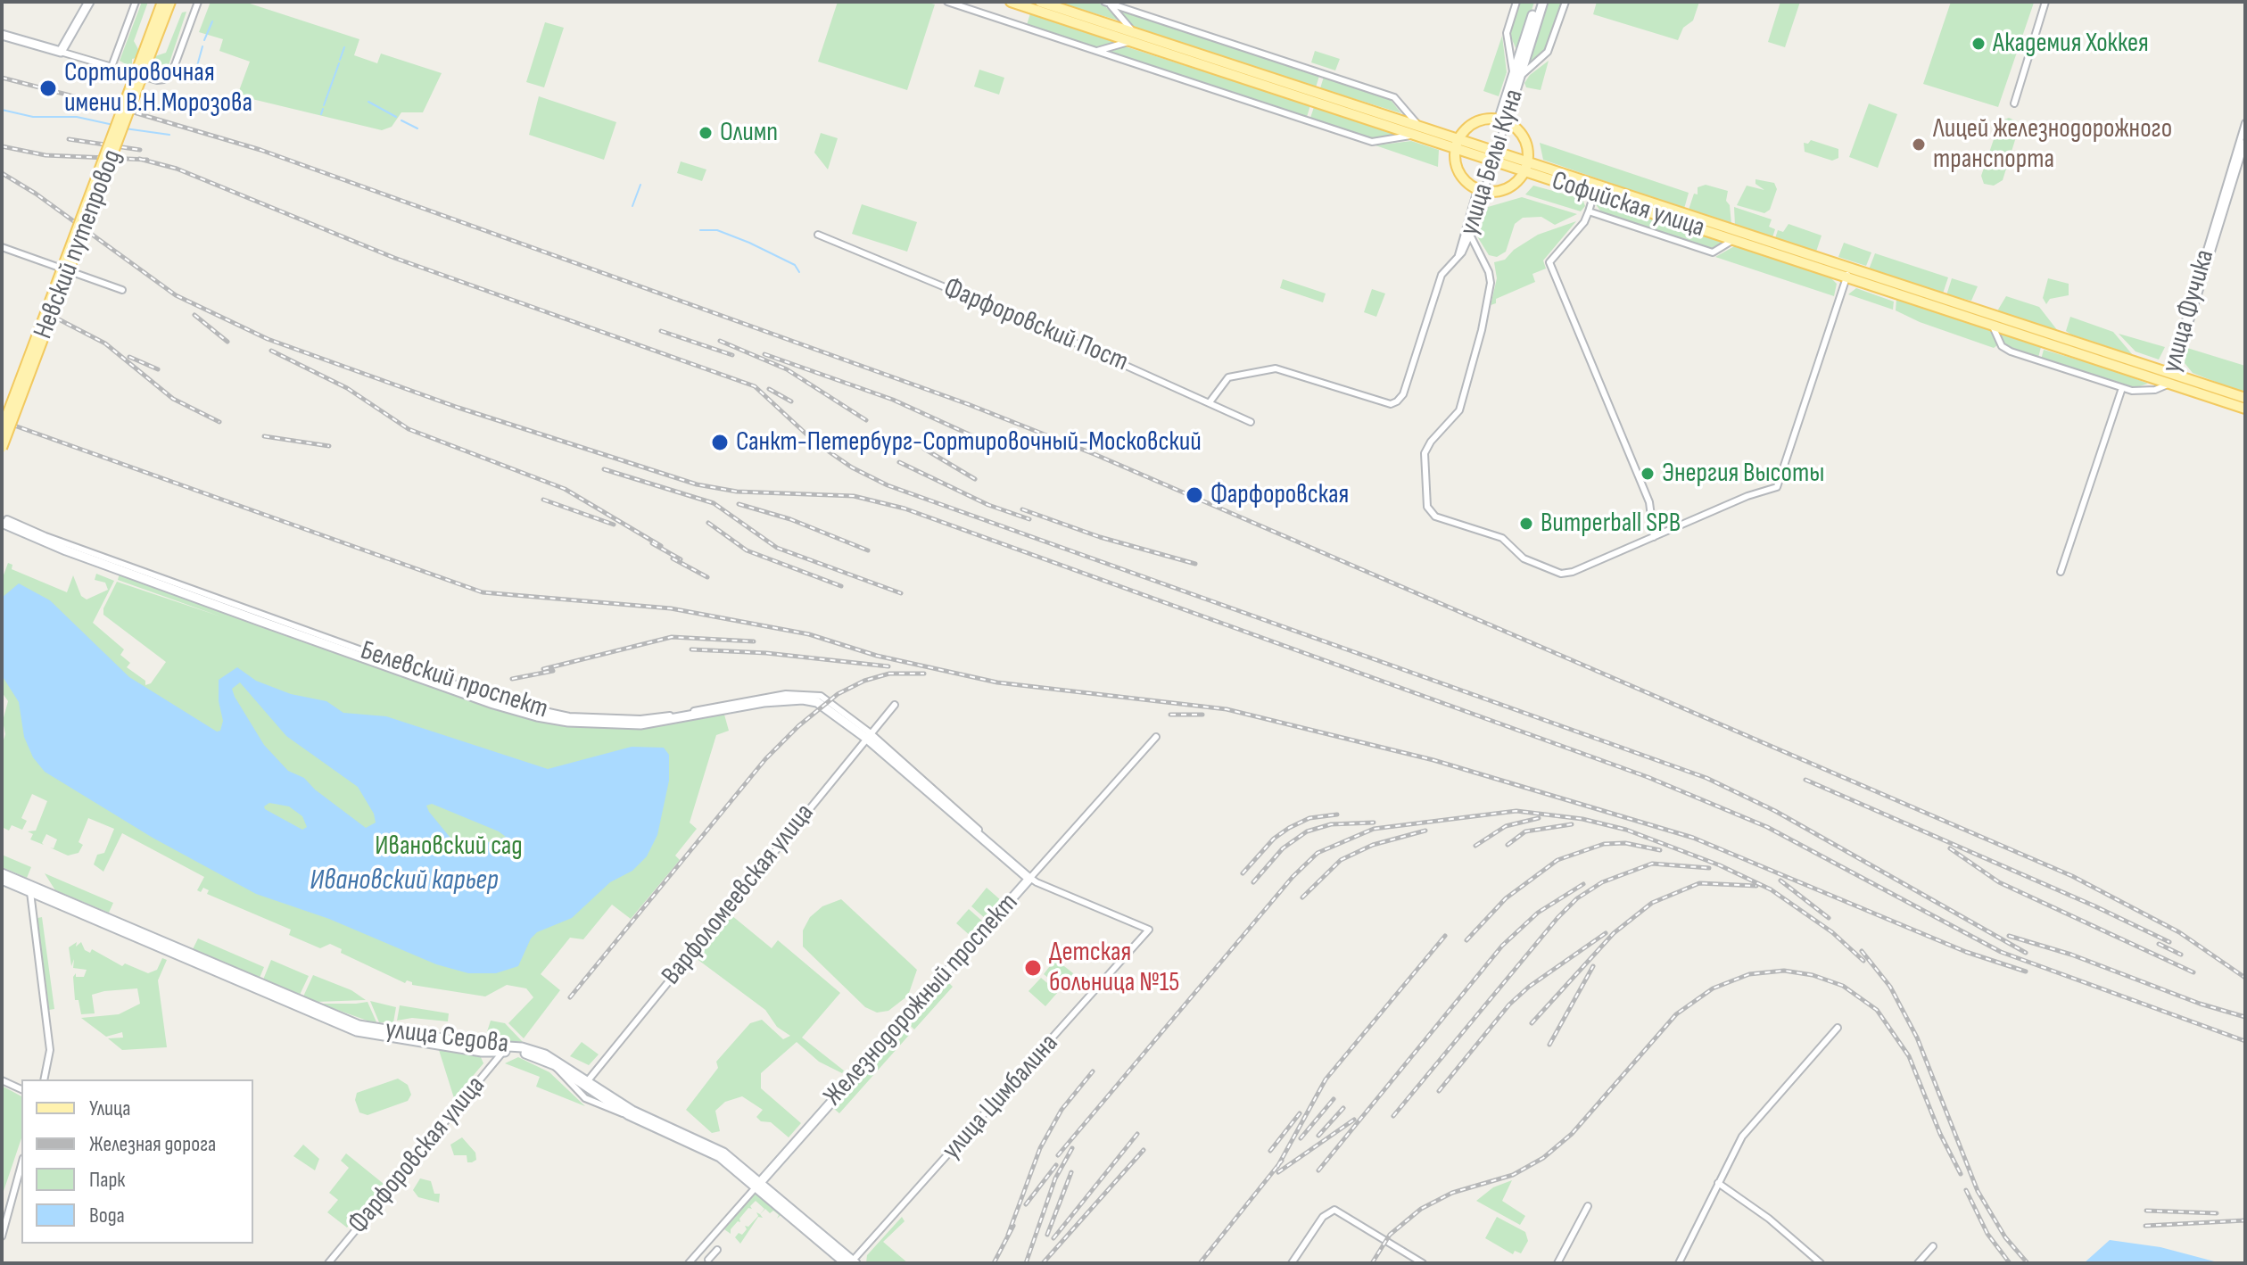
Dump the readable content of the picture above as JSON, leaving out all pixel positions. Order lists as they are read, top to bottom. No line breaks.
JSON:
{"streets":{"main road":["Софийская улица","Невский путепровод"],"street":["улица Белы Куна","улица Фучика","Фарфоровский Пост","Белевский проспект","Варфоломеевская улица","Железнодорожный проспект","улица Седова","улица Цимбалина","Фарфоровская улица"]},"crossings":[["улица Белы Куна","Софийская улица"],["Софийская улица","улица Фучика"],["Белевский проспект","Варфоломеевская улица"],["Белевский проспект","Железнодорожный проспект"],["Белевский проспект","улица Цимбалина"],["Варфоломеевская улица","улица Седова"],["Железнодорожный проспект","улица Седова"],["улица Седова","улица Цимбалина"],["улица Седова","Фарфоровская улица"]],"water":["Ивановский карьер"],"parks":["Ивановский сад"],"places":["Академия Хоккея","Сортировочная имени В.Н.Морозова","Олимп","Лицей железнодорожного транспорта","Санкт-Петербург-Сортировочный-Московский","Энергия Высоты","Фарфоровская","Bumperball SPB","Детская больница №15"],"legend":["Улица","Железная дорога","Парк","Вода"]}
